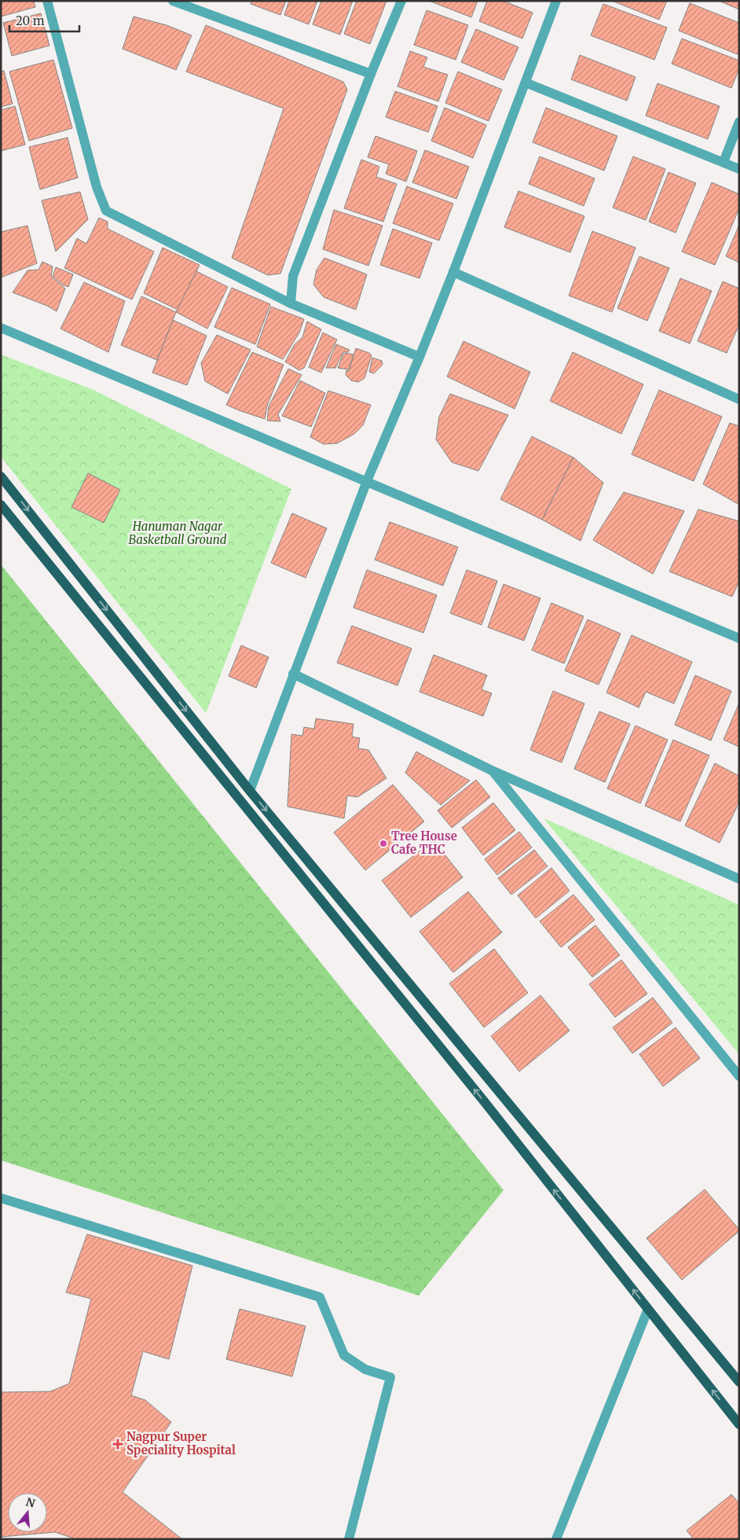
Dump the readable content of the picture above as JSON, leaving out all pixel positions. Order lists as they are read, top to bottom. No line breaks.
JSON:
{"parks":["Hanuman Nagar Basketball Ground"],"places":{"other":["Tree House Cafe THC"],"health":["Nagpur Super Speciality Hospital"]},"scale_bar":"20 m","north":"top"}
